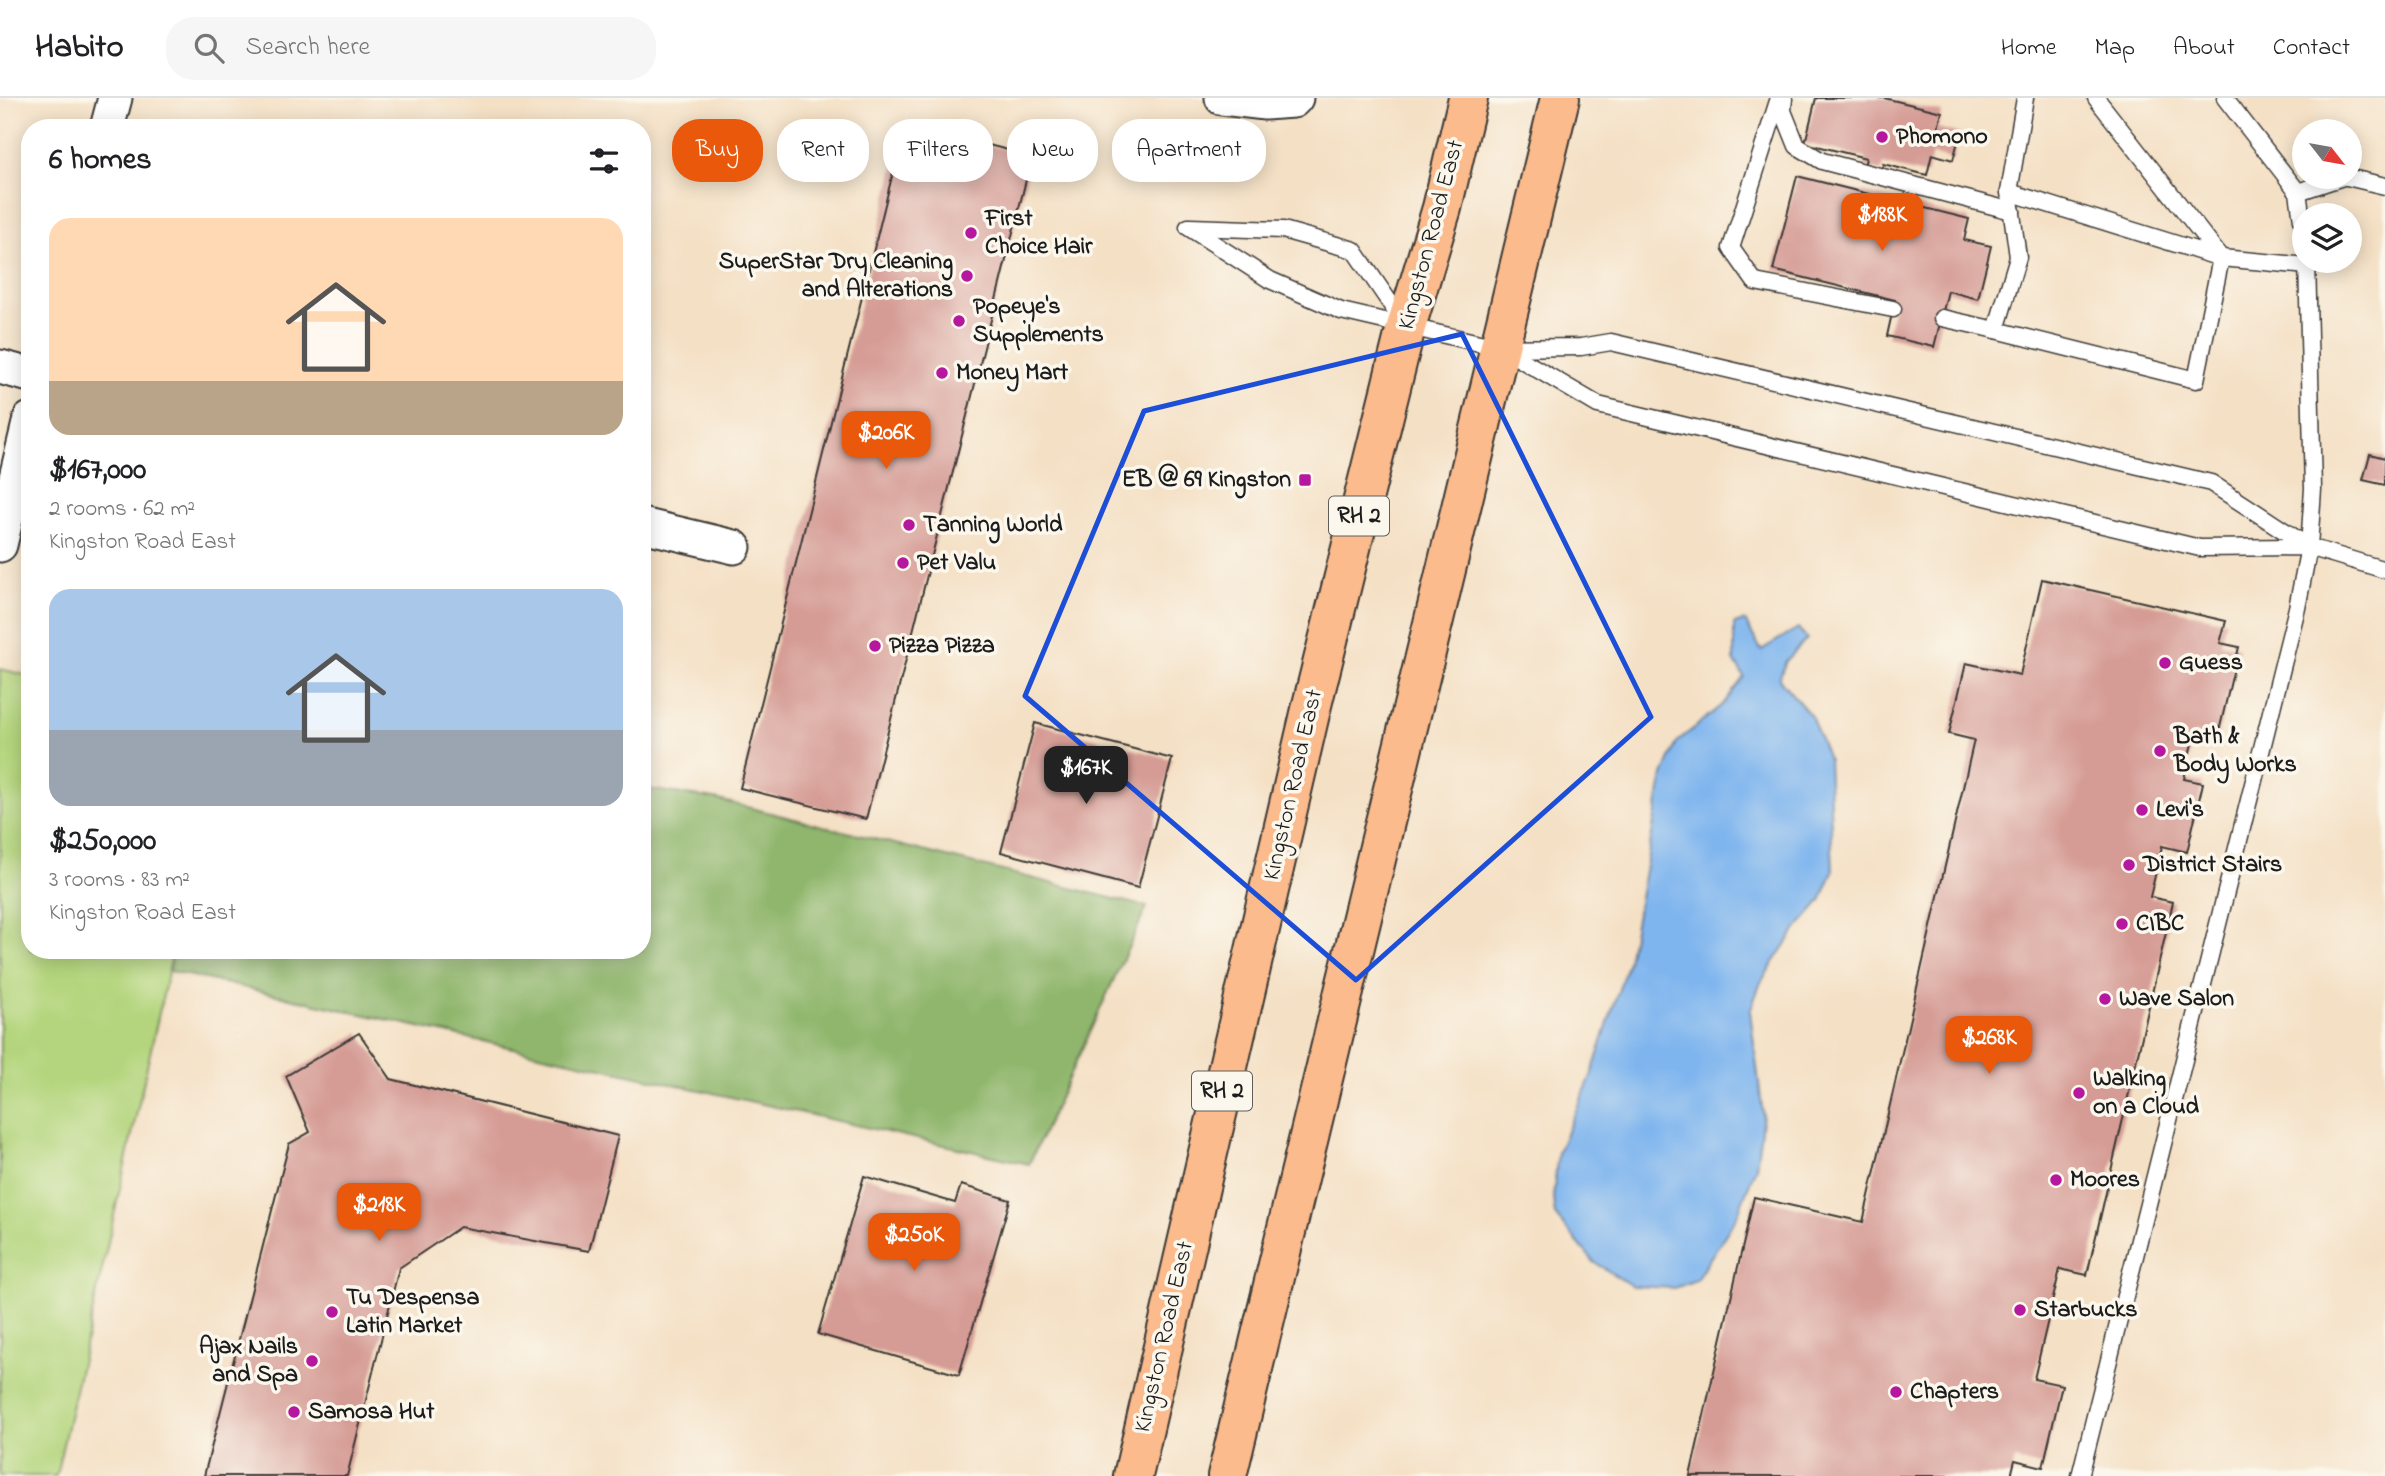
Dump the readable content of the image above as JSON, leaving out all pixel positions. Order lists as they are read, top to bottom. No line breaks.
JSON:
{"streets":{"main road":["Kingston Road East","RH 2"]},"places":{"other":["Phomono","First Choice Hair","SuperStar Dry Cleaning and Alterations","Popeye's Supplements","Money Mart","Tanning World","Pet Valu","Pizza Pizza","Guess","Bath & Body Works","Levi's","District Stairs","CIBC","Wave Salon","Walking on a Cloud","Moores","Starbucks","Tu Despensa Latin Market","Ajax Nails and Spa","Chapters","Samosa Hut"],"transit":["EB @ 69 Kingston"]},"north":"bottom right","page":{"header":"Habito","search":"Search here","nav":["Home","Map","About","Contact"],"chip":["Buy","Rent","Filters","New","Apartment"],"heading":"6 homes","price":["$188K","$206K","$167K","$268K","$218K","$250K"],"list":[{"name":"$167,000","note":"2 rooms · 62 m² · Kingston Road East"},{"name":"$250,000","note":"3 rooms · 83 m² · Kingston Road East"}]}}
